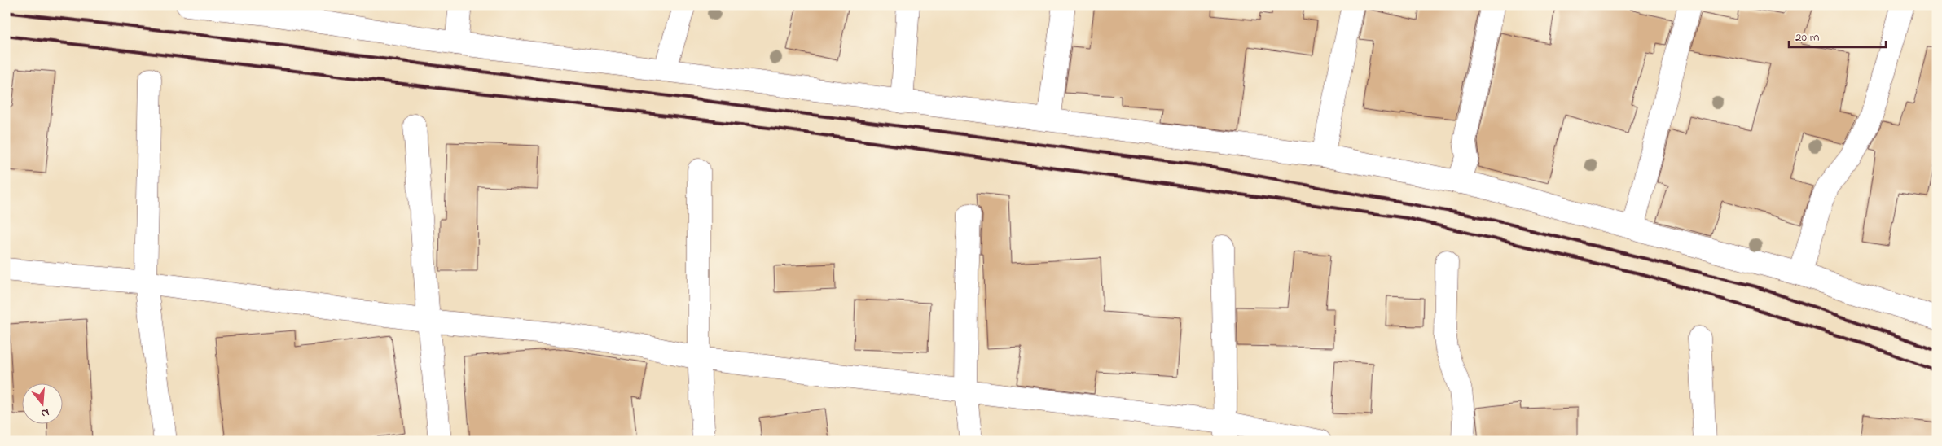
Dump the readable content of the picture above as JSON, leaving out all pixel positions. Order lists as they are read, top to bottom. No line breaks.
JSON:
{"scale_bar":"20 m","north":"bottom"}
